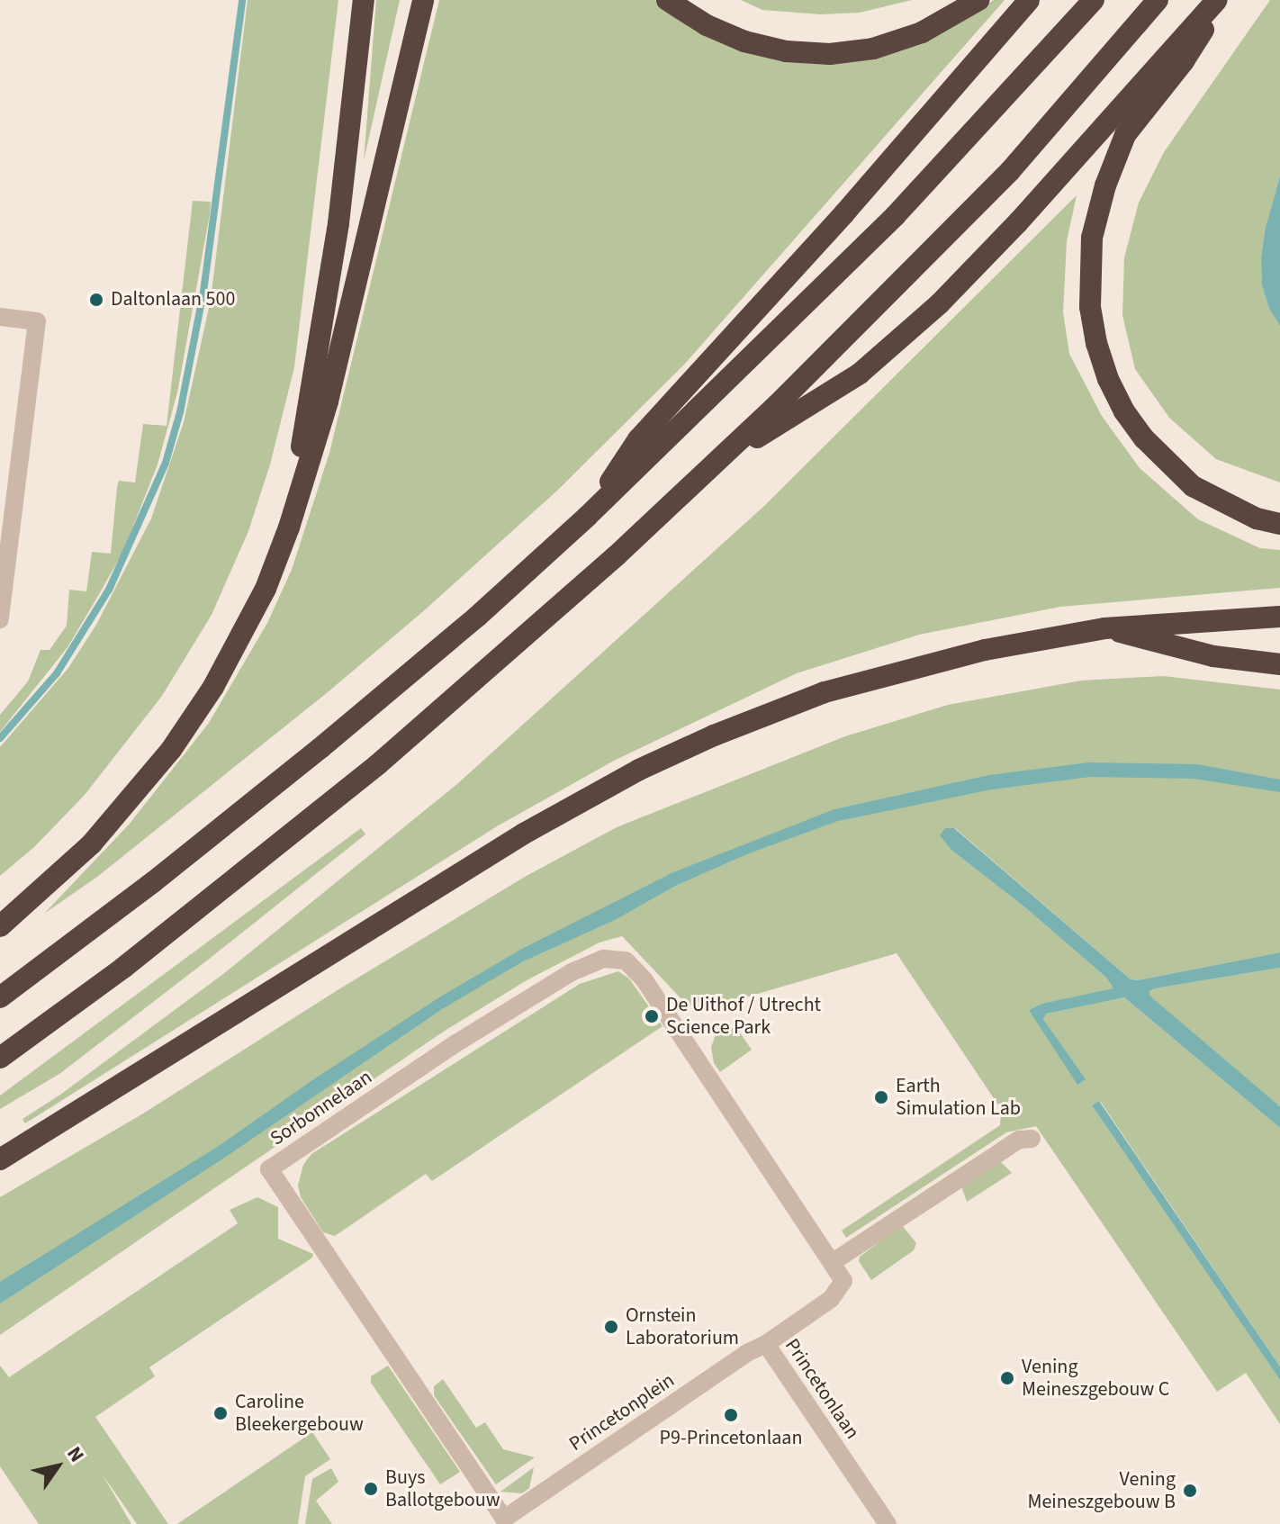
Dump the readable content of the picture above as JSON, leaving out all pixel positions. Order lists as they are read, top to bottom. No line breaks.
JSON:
{"streets":{"street":["Sorbonnelaan","Princetonlaan","Princetonplein"]},"crossings":[["Sorbonnelaan","Princetonlaan"],["Sorbonnelaan","Princetonplein"],["Princetonlaan","Princetonplein"]],"places":["Daltonlaan 500","De Uithof / Utrecht Science Park","Earth Simulation Lab","Ornstein Laboratorium","Vening Meineszgebouw C","Caroline Bleekergebouw","P9-Princetonlaan","Buys Ballotgebouw","Vening Meineszgebouw B"],"north":"top right"}
